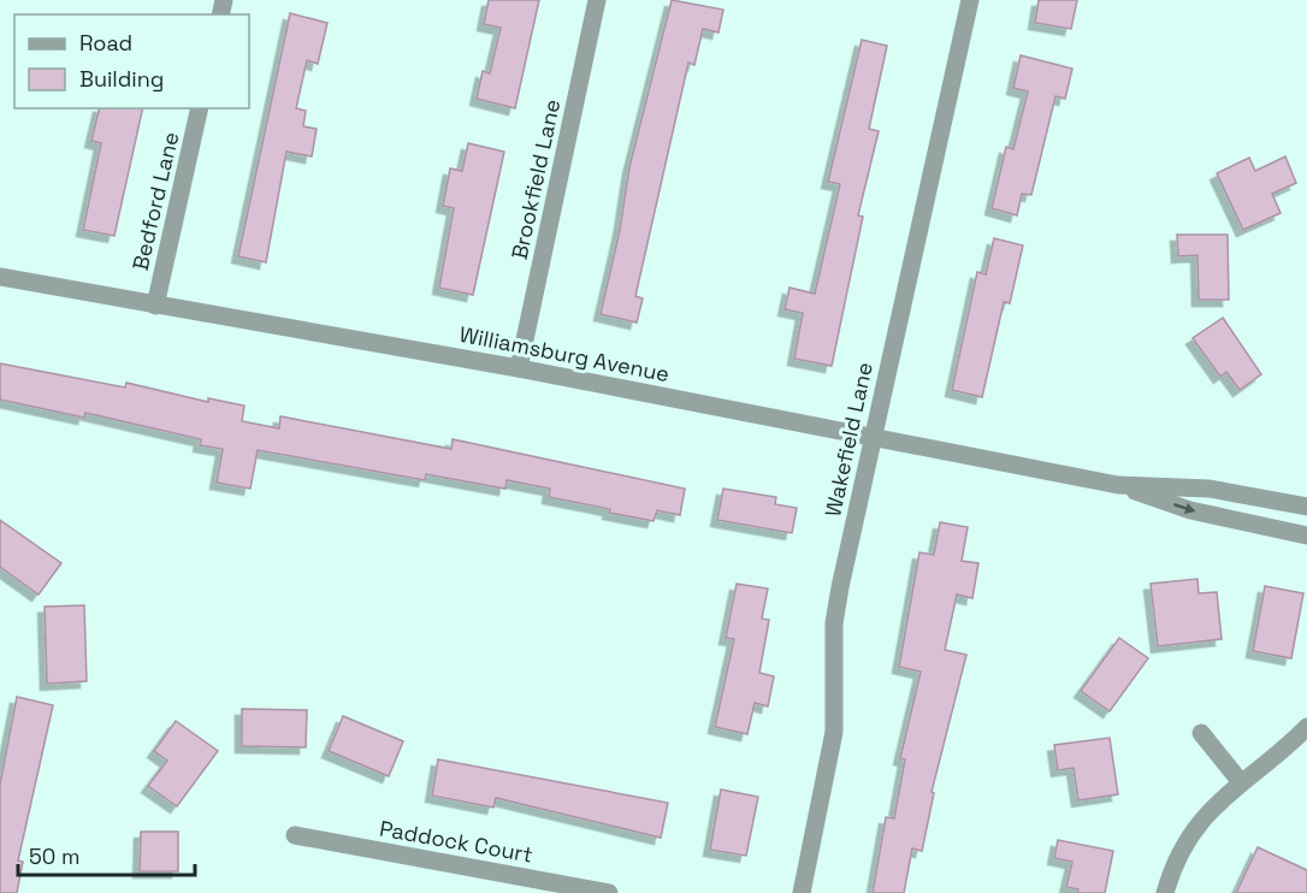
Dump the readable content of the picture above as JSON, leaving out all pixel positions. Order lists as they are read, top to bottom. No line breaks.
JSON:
{"streets":{"street":["Brookfield Lane","Bedford Lane","Williamsburg Avenue","Wakefield Lane","Paddock Court"]},"crossings":[["Brookfield Lane","Williamsburg Avenue"],["Bedford Lane","Williamsburg Avenue"],["Williamsburg Avenue","Wakefield Lane"]],"legend":["Road","Building"],"scale_bar":"50 m"}
